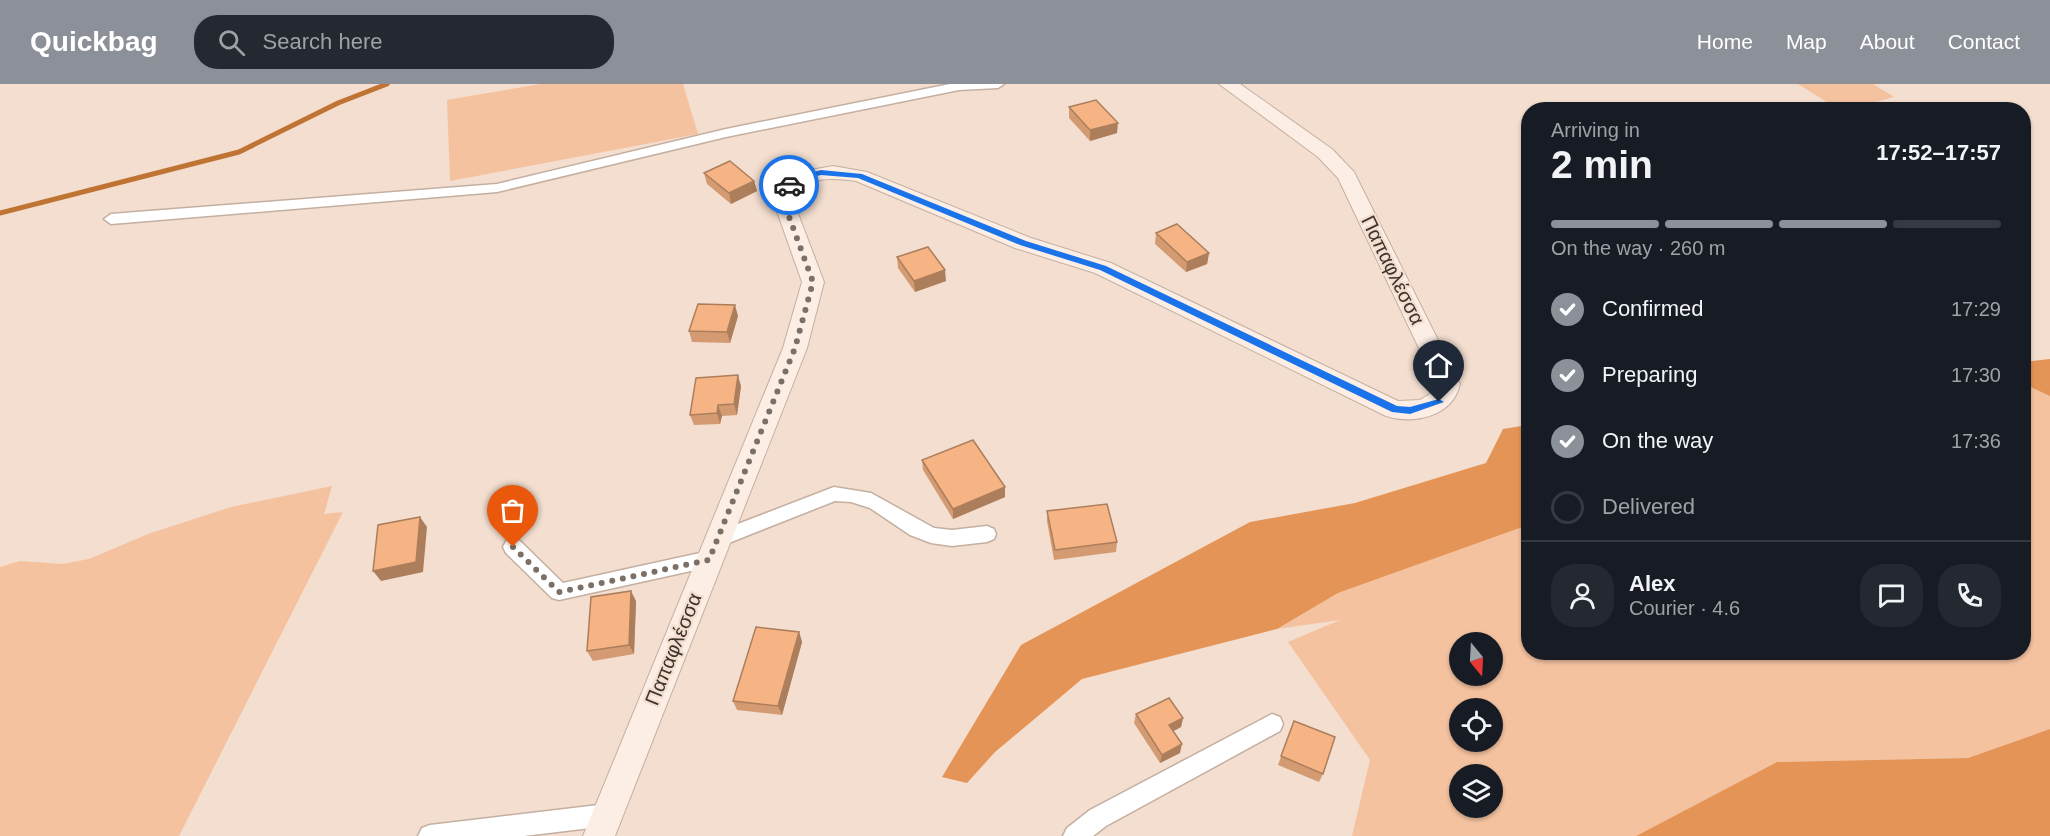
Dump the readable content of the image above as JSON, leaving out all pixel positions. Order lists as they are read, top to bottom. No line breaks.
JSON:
{"streets":{"street":["Παπαφλέσσα"]},"north":"bottom","page":{"header":"Quickbag","search":"Search here","nav":["Home","Map","About","Contact"],"heading":["2 min","Arriving in","17:52–17:57"],"panel":["Alex","Courier · 4.6"],"bar":"On the way · 260 m","list":[["Confirmed","17:29"],["Preparing","17:30"],["On the way","17:36"],"Delivered"]}}
